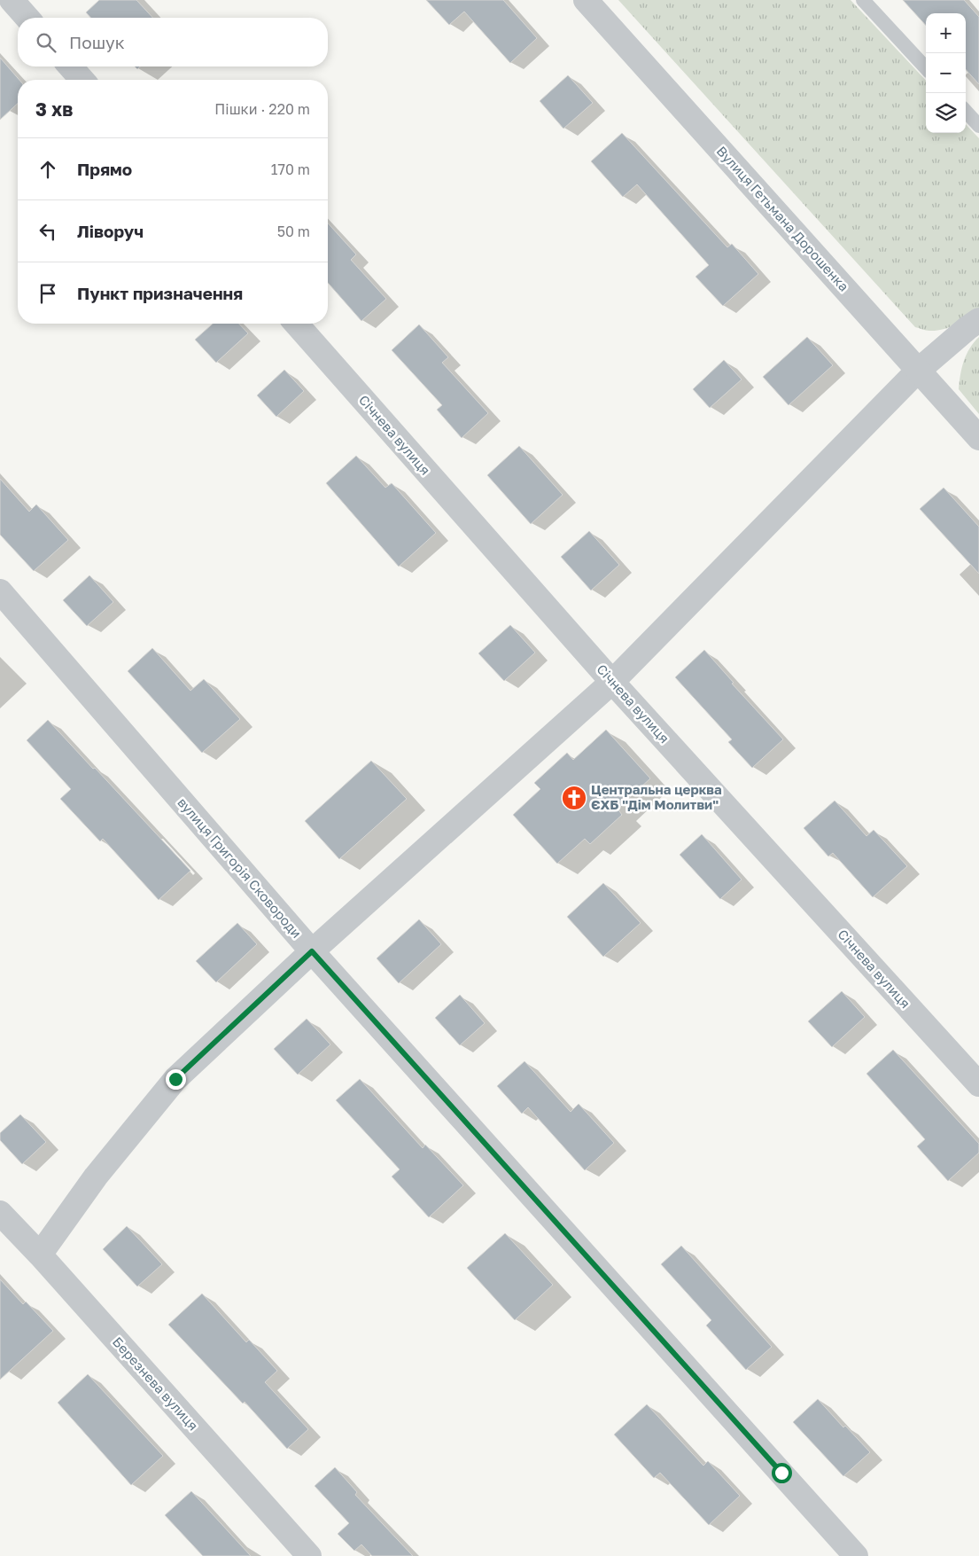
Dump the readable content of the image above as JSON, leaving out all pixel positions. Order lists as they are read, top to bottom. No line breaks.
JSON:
{"streets":{"street":["Вулиця Гетьмана Дорошенка","Січнева вулиця","вулиця Григорія Сковороди","Березнева вулиця"]},"places":{"church":["Центральна церква ЄХБ \"Дім Молитви\""]},"page":{"map_buttons":["+","−"],"search":"Пошук","heading":["3 хв","Пішки · 220 m"],"list":[["Прямо","170 m"],["Ліворуч","50 m"],"Пункт призначення"]}}
